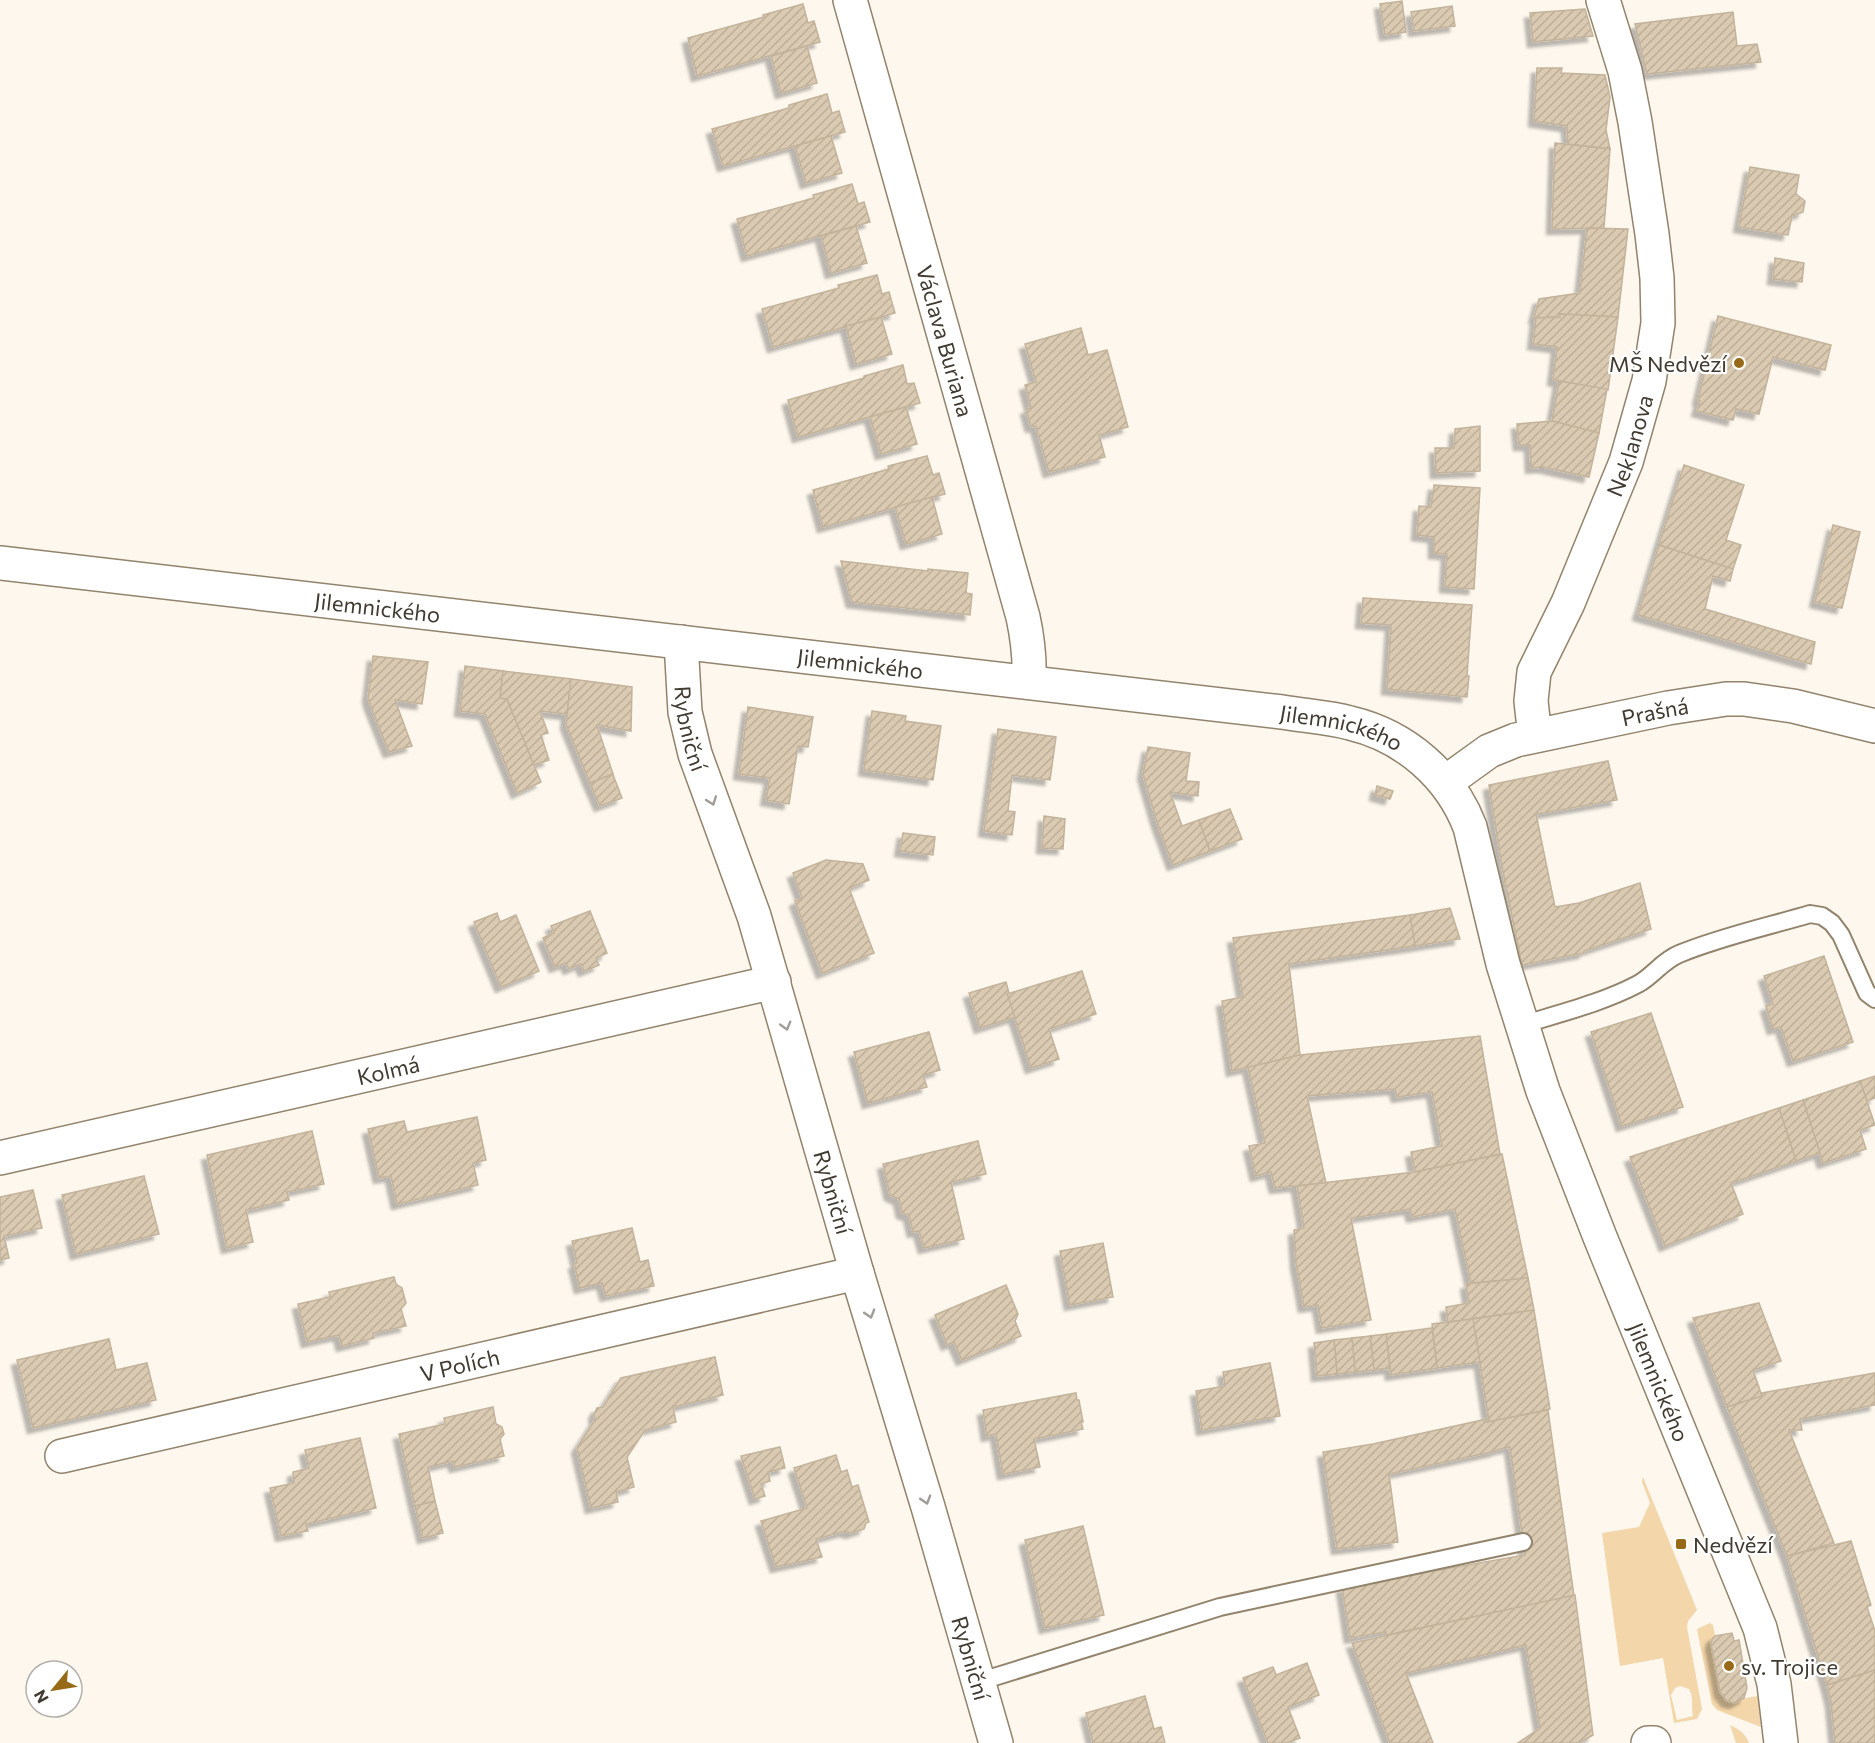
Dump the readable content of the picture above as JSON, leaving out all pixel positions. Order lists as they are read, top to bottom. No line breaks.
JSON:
{"streets":{"street":["Václava Buriana","Neklanova","Jilemnického","Prašná","Rybniční","Kolmá","V Polích"]},"crossings":[["Václava Buriana","Jilemnického"],["Neklanova","Prašná"],["Jilemnického","Prašná"],["Jilemnického","Rybniční"],["Rybniční","Kolmá"],["Rybniční","V Polích"]],"one_way":["Rybniční"],"places":{"other":["MŠ Nedvězí","sv. Trojice"],"transit":["Nedvězí"]},"north":"bottom left"}
